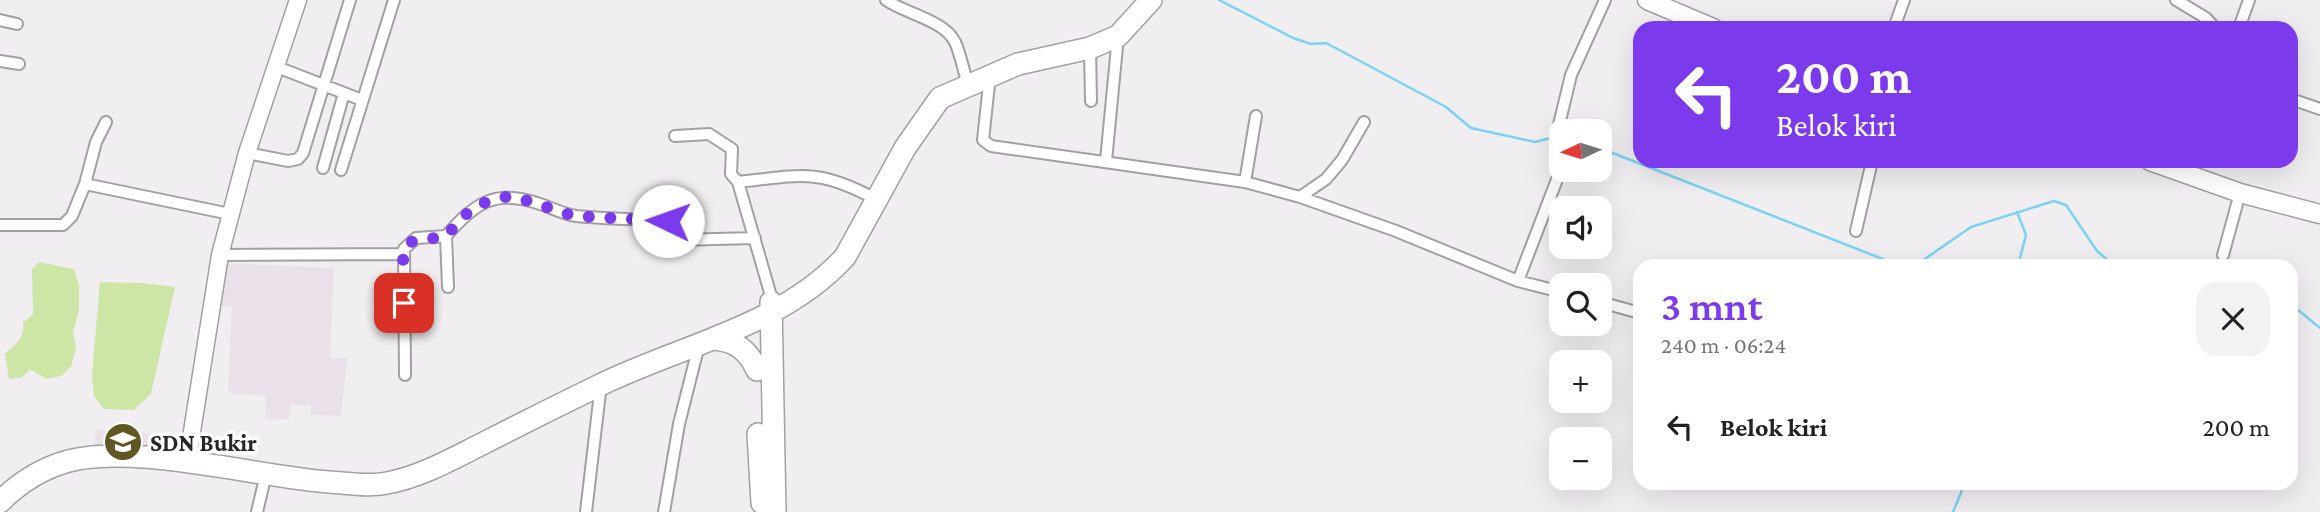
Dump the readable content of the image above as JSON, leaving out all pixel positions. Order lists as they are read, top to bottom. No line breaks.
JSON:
{"places":{"school or university":["SDN Bukir"]},"north":"left","page":{"turn":["200 m","Belok kiri"],"map_buttons":["+","−"],"heading":["3 mnt","240 m · 06:24"],"list":[{"name":"Belok kiri","value":"200 m"}]}}
